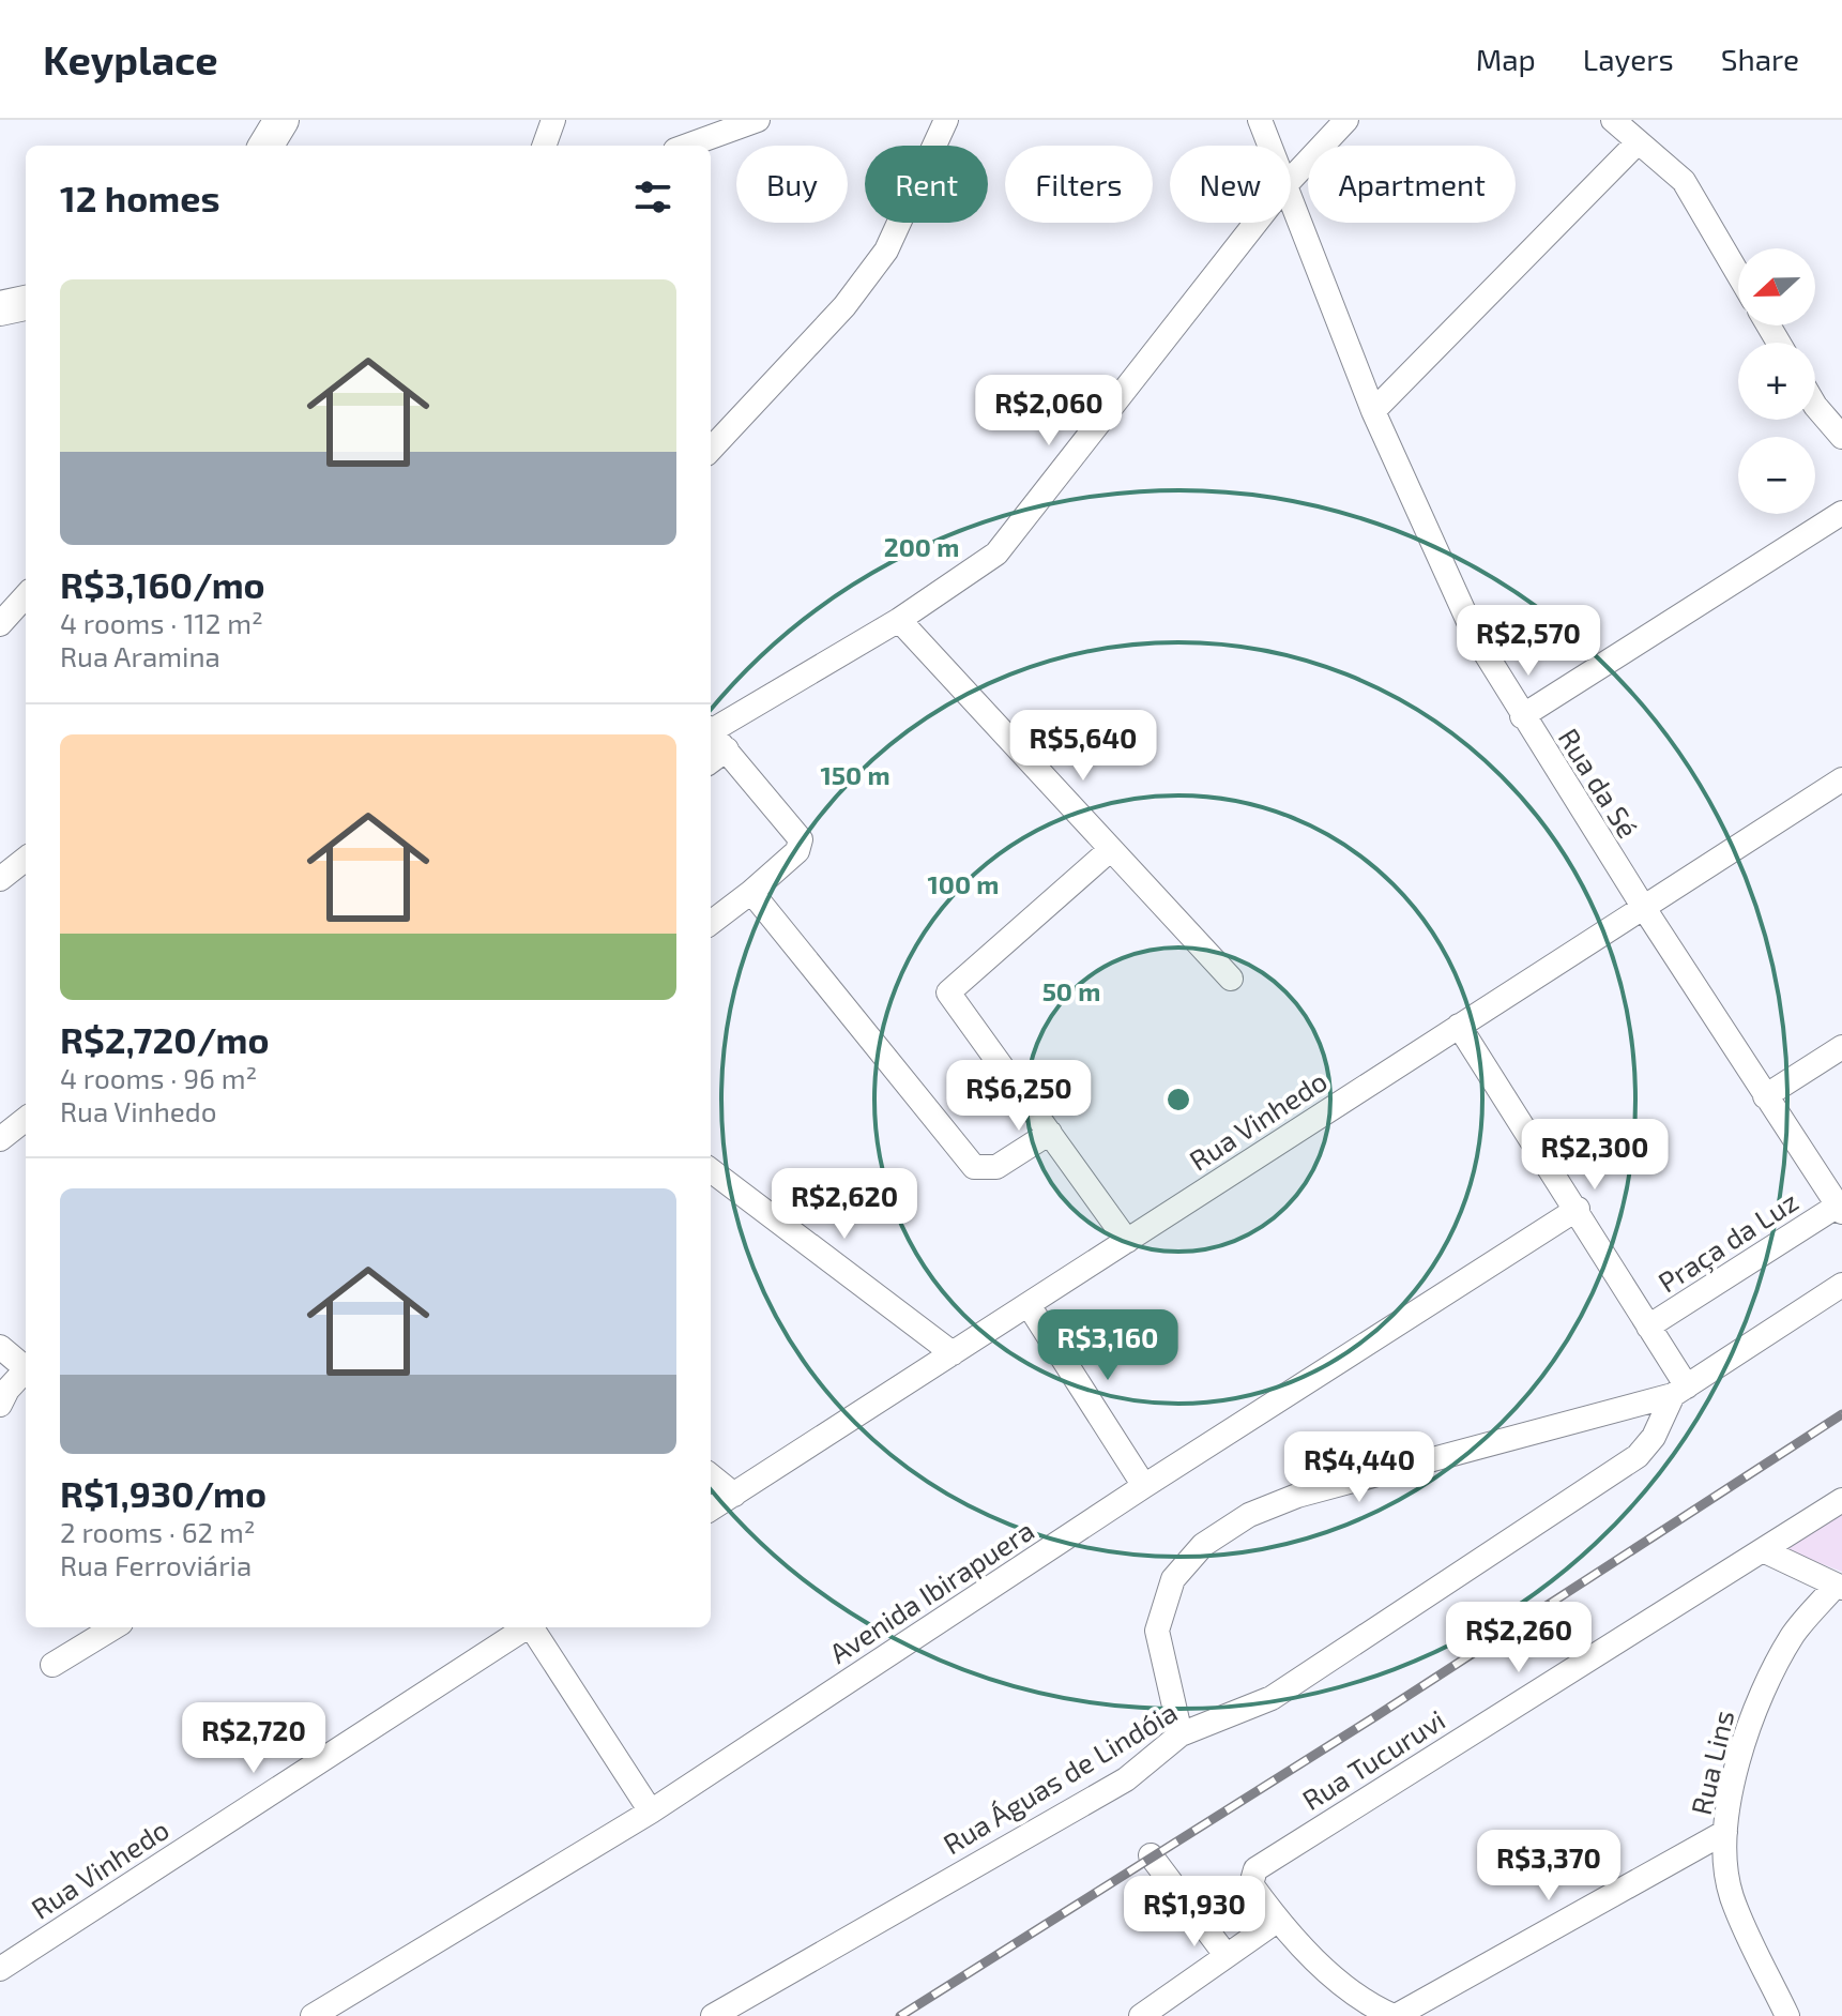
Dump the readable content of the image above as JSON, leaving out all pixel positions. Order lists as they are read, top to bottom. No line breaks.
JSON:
{"streets":{"street":["Rua da Sé","Rua Vinhedo","Praça da Luz","Avenida Ibirapuera","Rua Tucuruvi","Rua Lins","Rua Águas de Lindóia"]},"crossings":[["Rua da Sé","Rua Vinhedo"],["Rua da Sé","Praça da Luz"]],"north":"left","page":{"header":"Keyplace","nav":["Map","Layers","Share"],"chip":["Buy","Rent","Filters","New","Apartment"],"heading":"12 homes","map_buttons":["+","−"],"list":[{"name":"R$3,160/mo","note":"4 rooms · 112 m² · Rua Aramina"},{"name":"R$2,720/mo","note":"4 rooms · 96 m² · Rua Vinhedo"},{"name":"R$1,930/mo","note":"2 rooms · 62 m² · Rua Ferroviária"}],"price":["R$2,060","R$2,570","R$5,640","R$6,250","R$2,300","R$2,620","R$3,160","R$4,440","R$2,260","R$2,720","R$3,370","R$1,930"]},"rings":["200 m","150 m","100 m","50 m"]}
